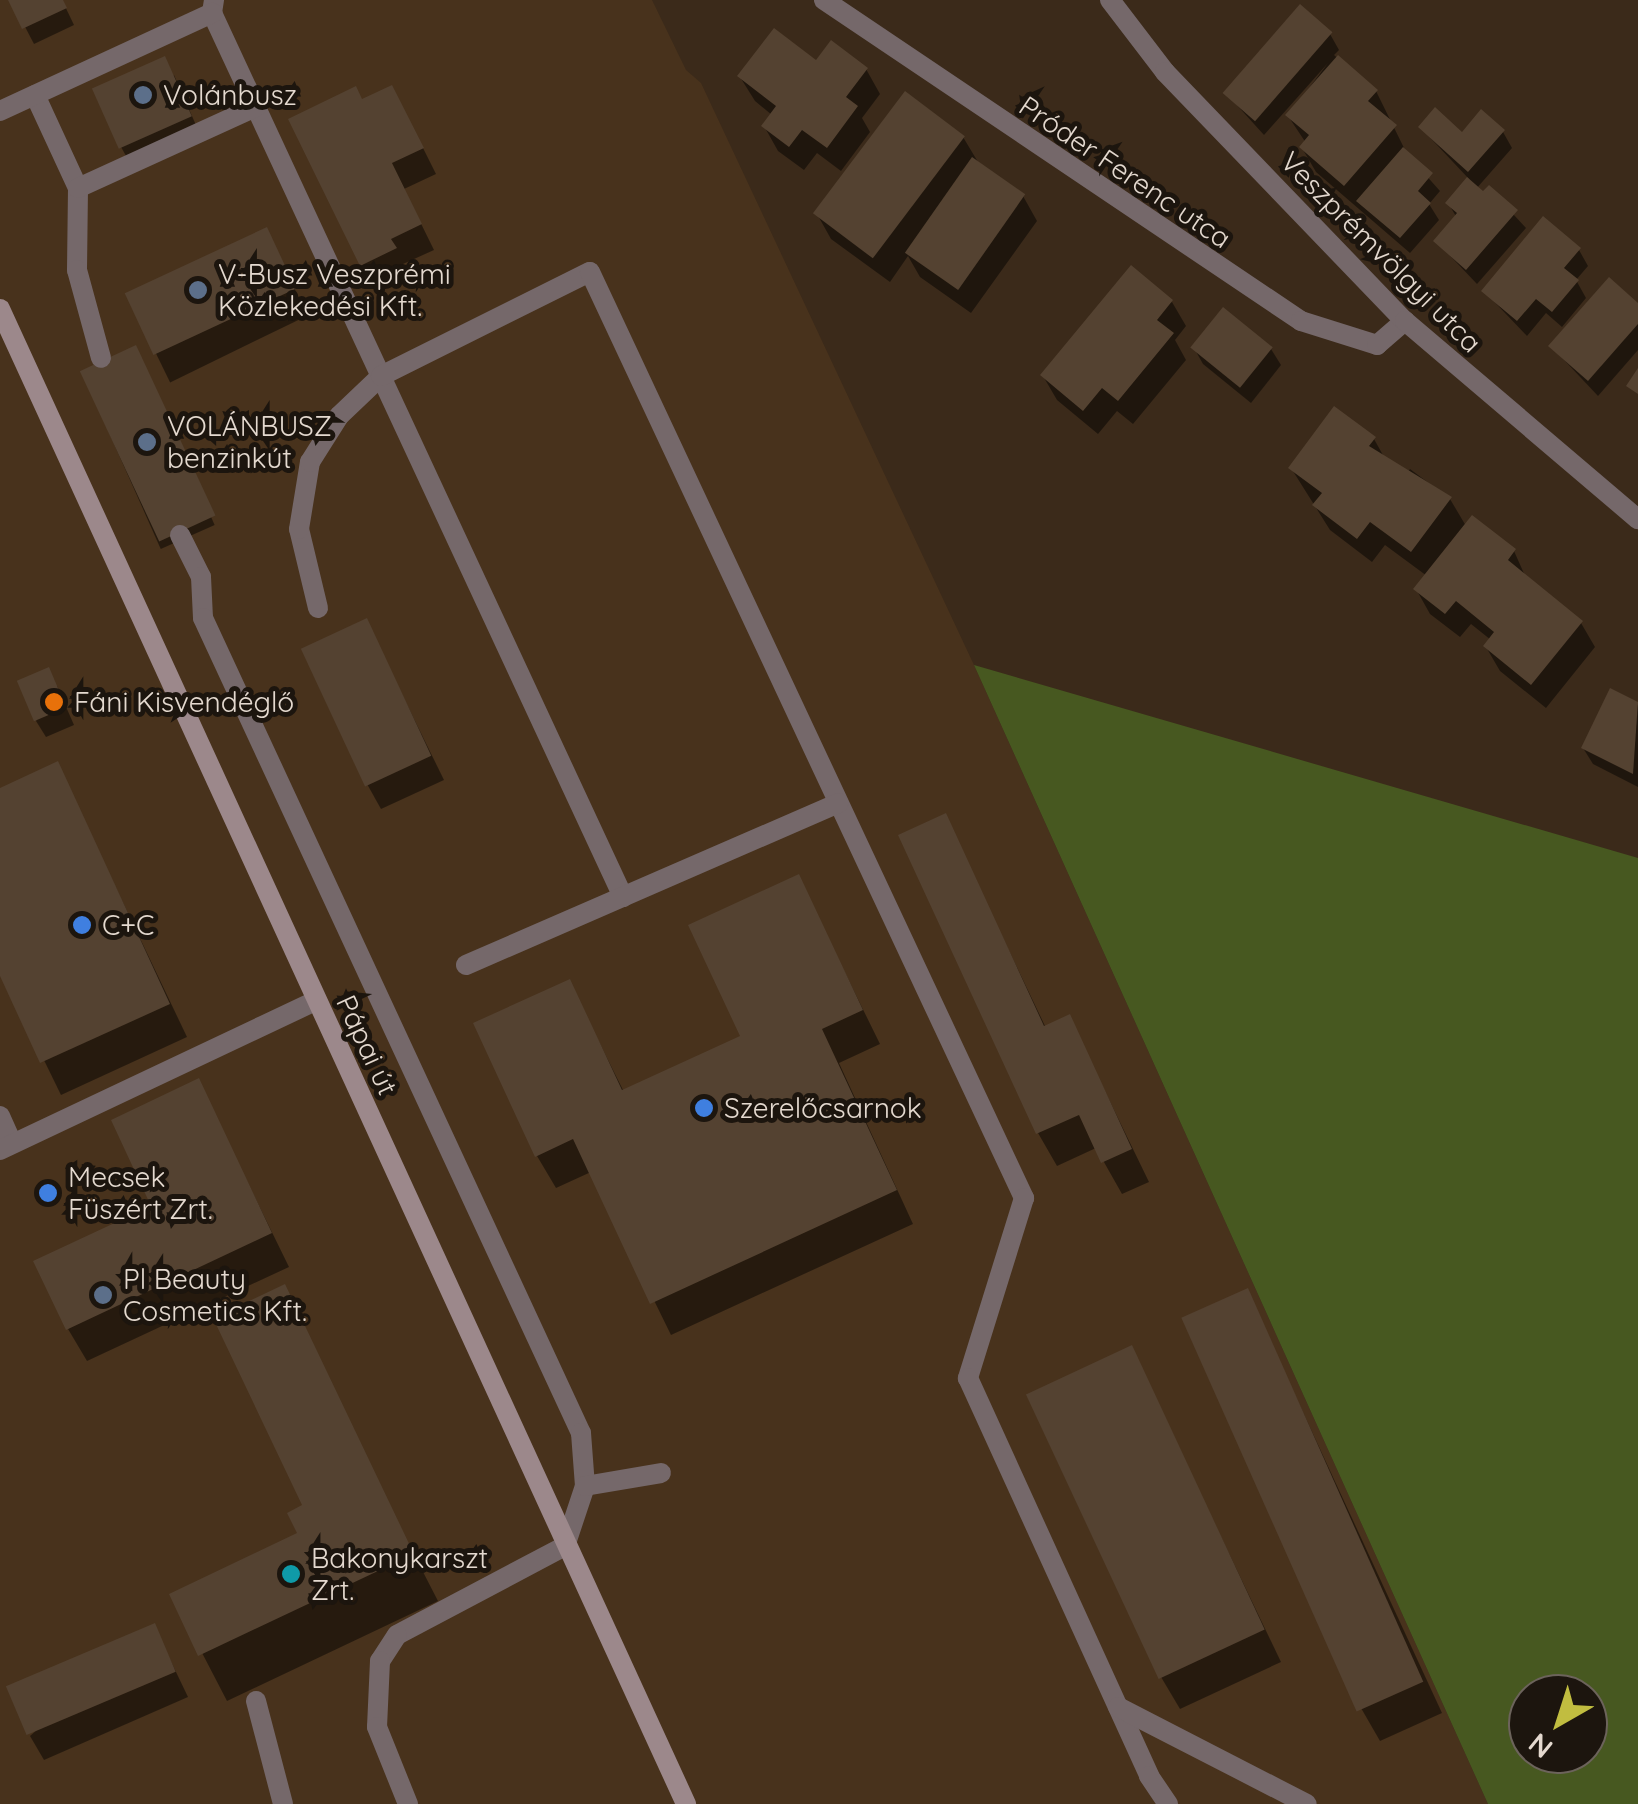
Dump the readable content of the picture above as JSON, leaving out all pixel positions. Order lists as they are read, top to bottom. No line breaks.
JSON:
{"streets":{"main road":["Pápai út"],"street":["Próder Ferenc utca","Veszprémvölgyi utca"]},"crossings":[["Próder Ferenc utca","Veszprémvölgyi utca"]],"places":["Volánbusz","V-Busz Veszprémi Közlekedési Kft.","VOLÁNBUSZ benzinkút","Fáni Kisvendéglő","C+C","Szerelőcsarnok","Mecsek Füszért Zrt.","Pl Beauty Cosmetics Kft.","Bakonykarszt Zrt."],"north":"bottom left"}
